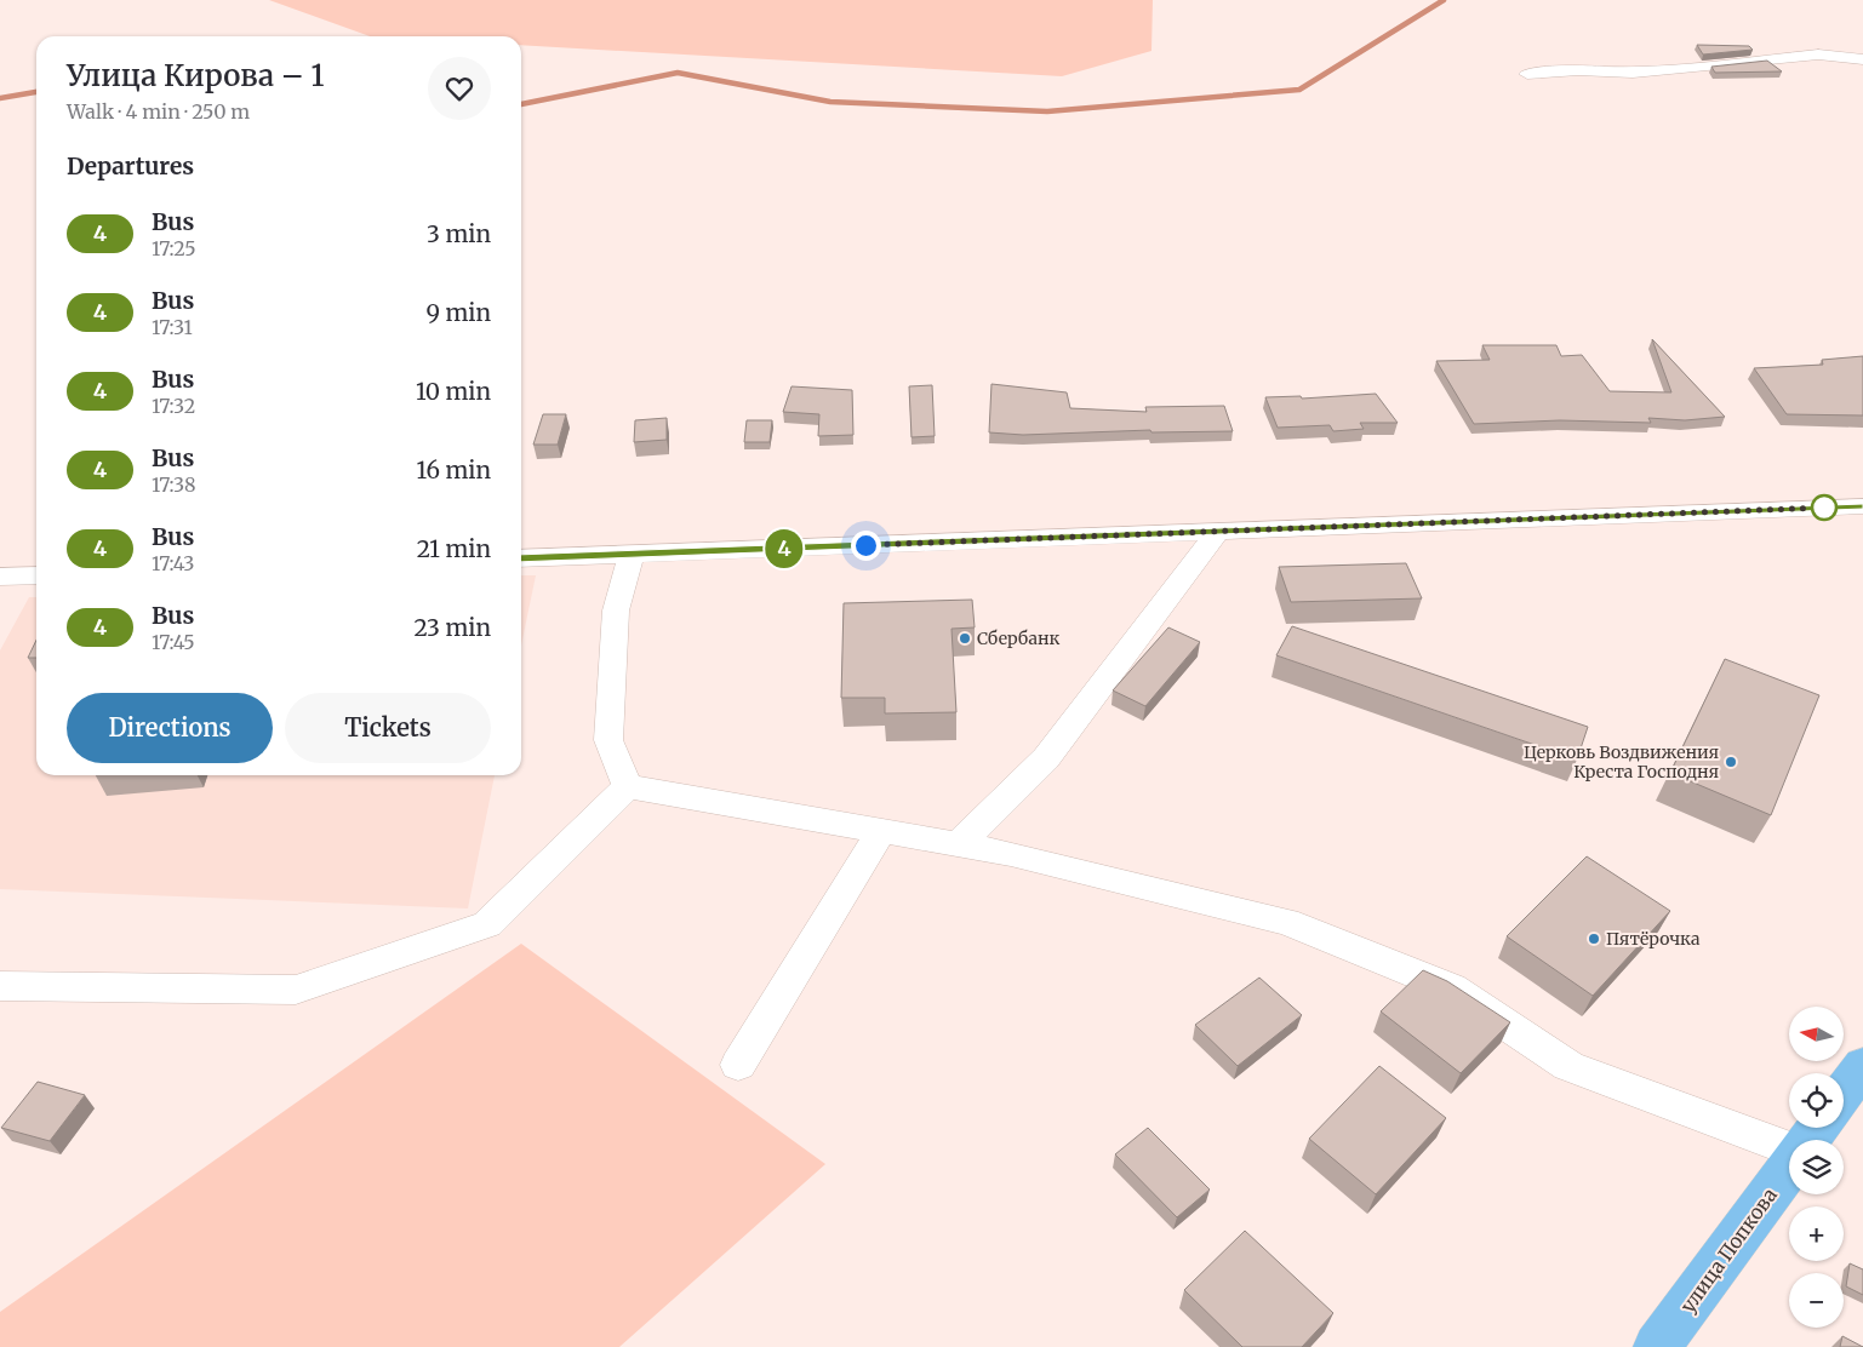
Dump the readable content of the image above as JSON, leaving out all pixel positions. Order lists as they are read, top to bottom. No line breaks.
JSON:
{"streets":{"main road":["улица Попкова"]},"places":["Сбербанк","Церковь Воздвижения Креста Господня","Пятёрочка"],"lines":["bus line 4"],"north":"left","page":{"on_map":"4","heading":[["Улица Кирова – 1","Walk · 4 min · 250 m"],"Departures"],"list":[{"mark":"4","name":"Bus","note":"17:25","value":"3 min"},{"mark":"4","name":"Bus","note":"17:31","value":"9 min"},{"mark":"4","name":"Bus","note":"17:32","value":"10 min"},{"mark":"4","name":"Bus","note":"17:38","value":"16 min"},{"mark":"4","name":"Bus","note":"17:43","value":"21 min"},{"mark":"4","name":"Bus","note":"17:45","value":"23 min"}],"buttons":["Directions","Tickets"],"map_buttons":["+","−"]}}
